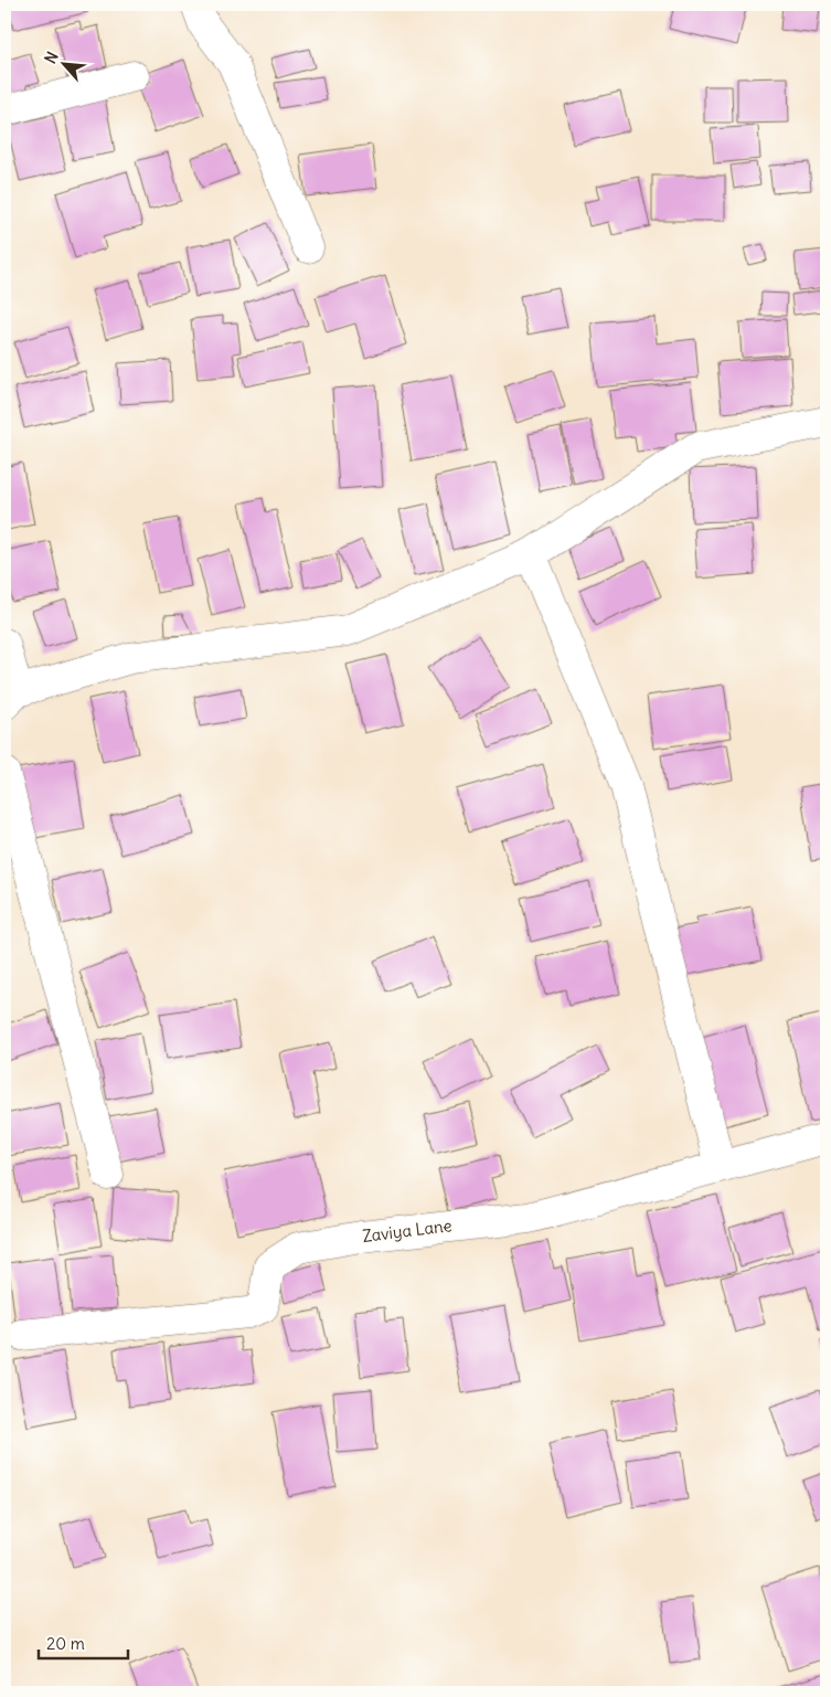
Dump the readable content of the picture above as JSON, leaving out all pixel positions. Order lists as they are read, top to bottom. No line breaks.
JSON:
{"streets":{"street":["Zaviya Lane"]},"scale_bar":"20 m","north":"top left"}
